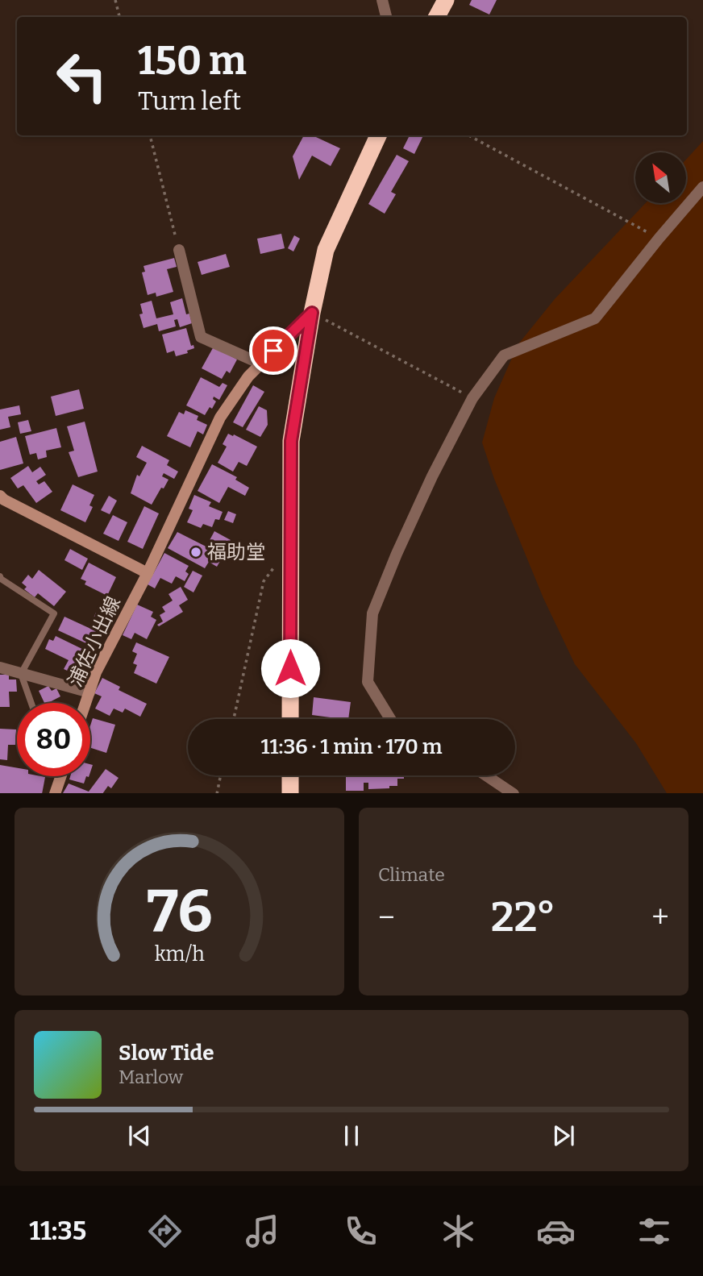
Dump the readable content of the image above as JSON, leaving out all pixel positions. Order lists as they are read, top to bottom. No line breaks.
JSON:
{"streets":{"main road":["浦佐小出線"]},"places":["福助堂"],"north":"top left","page":{"turn":["150 m","Turn left"],"limit":"80","trip":"11:36 · 1 min · 170 m","tile":"Climate","heat":["−","22°","+"],"song":["Slow Tide","Marlow"],"tabs":"11:35","gauge":["76","km/h"]}}
